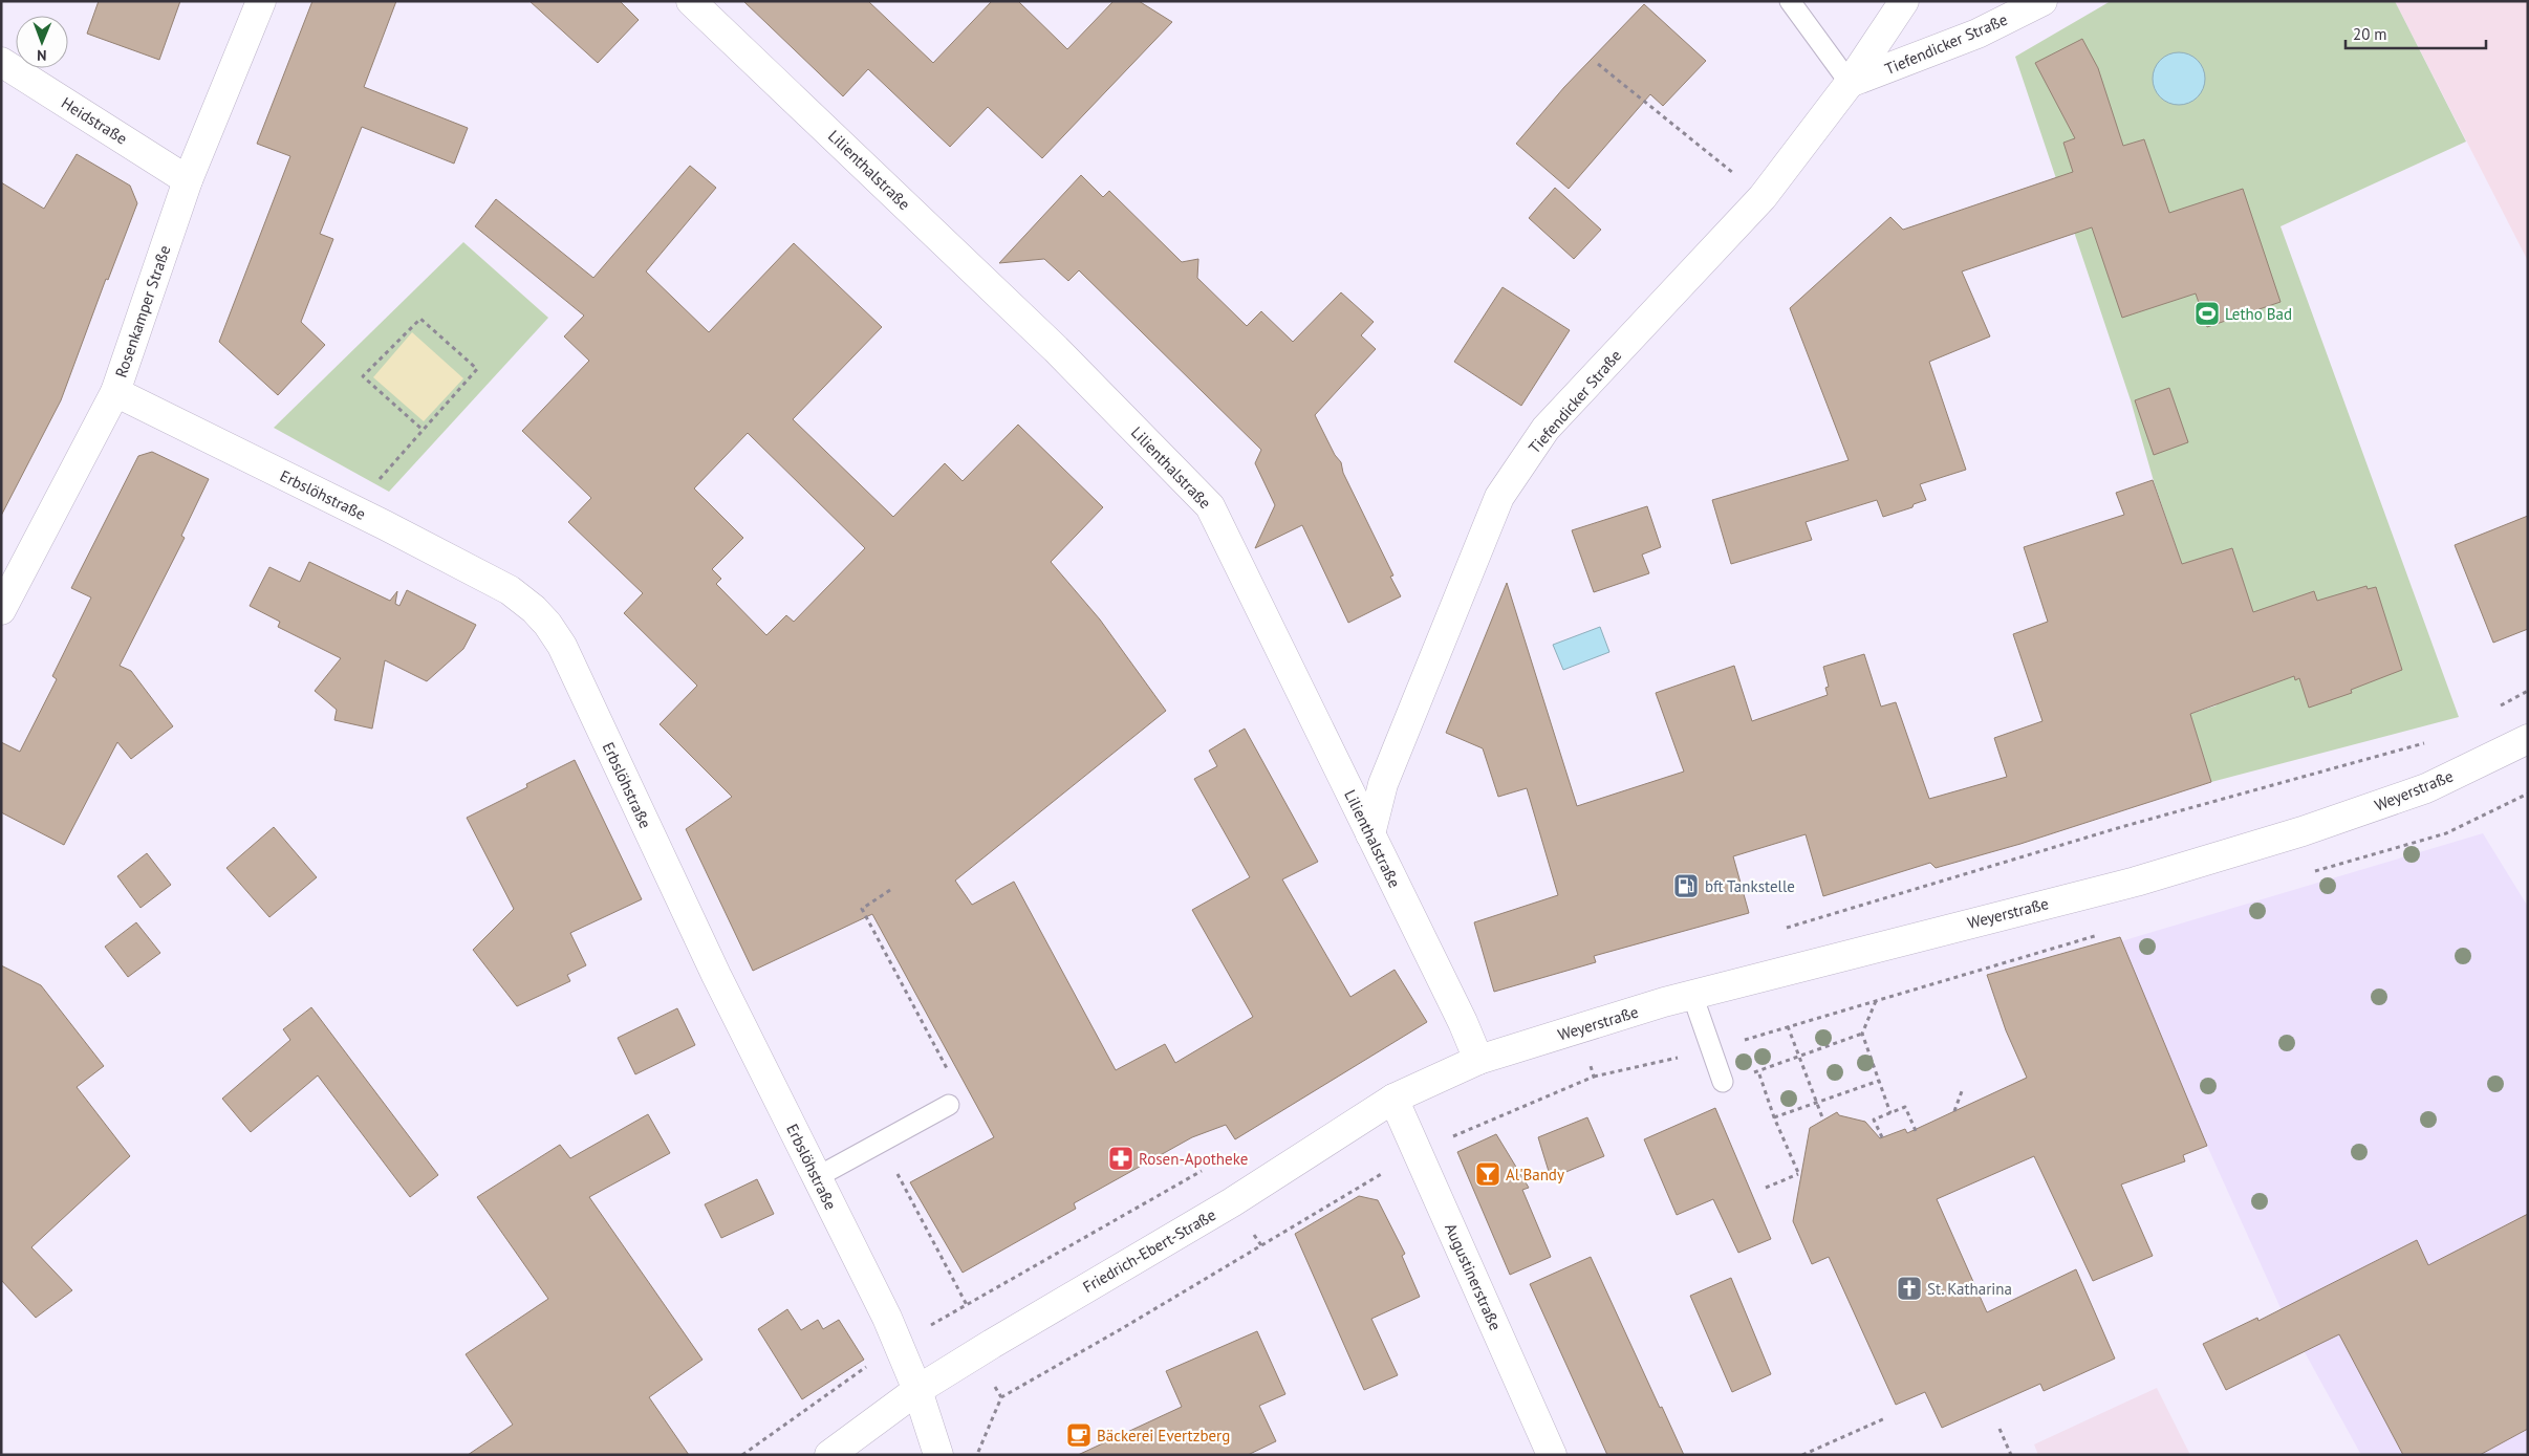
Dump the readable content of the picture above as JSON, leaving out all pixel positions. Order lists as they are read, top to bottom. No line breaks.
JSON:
{"streets":{"street":["Tiefendicker Straße","Heidstraße","Lilienthalstraße","Rosenkamper Straße","Erbslöhstraße","Weyerstraße","Friedrich-Ebert-Straße","Augustinerstraße"]},"crossings":[["Tiefendicker Straße","Lilienthalstraße"],["Heidstraße","Rosenkamper Straße"],["Lilienthalstraße","Weyerstraße"],["Lilienthalstraße","Friedrich-Ebert-Straße"],["Rosenkamper Straße","Erbslöhstraße"],["Erbslöhstraße","Friedrich-Ebert-Straße"],["Weyerstraße","Friedrich-Ebert-Straße"],["Friedrich-Ebert-Straße","Augustinerstraße"]],"places":{"sports":["Letho Bad"],"fuel station":["bft Tankstelle"],"pharmacy":["Rosen-Apotheke"],"bar":["Al'Bandy"],"church":["St. Katharina"],"cafe":["Bäckerei Evertzberg"]},"scale_bar":"20 m","north":"bottom"}
